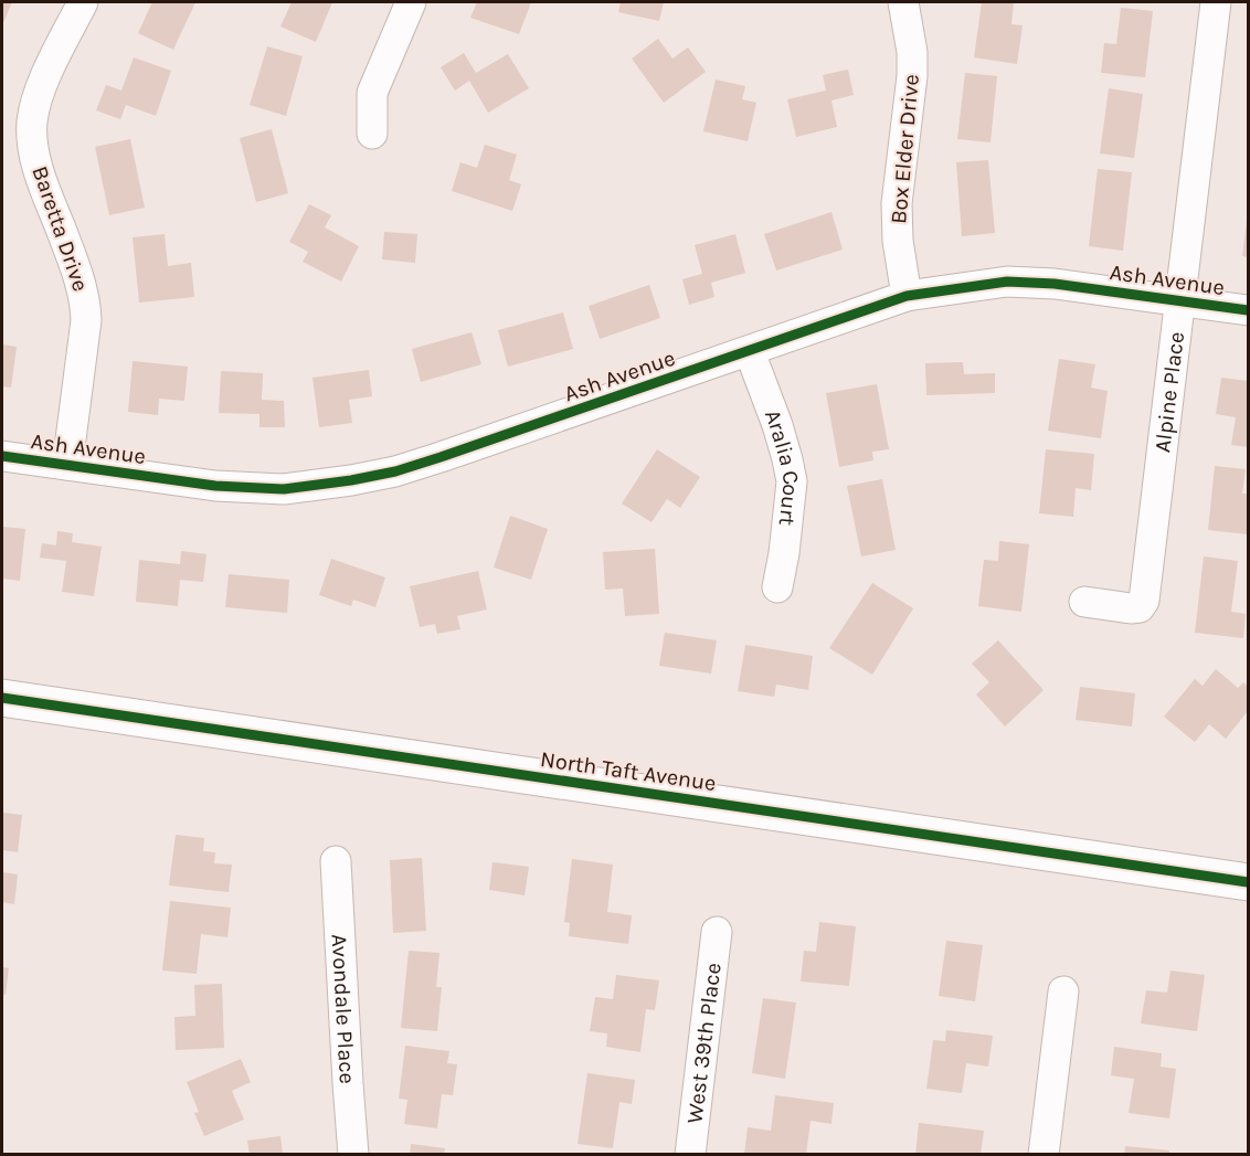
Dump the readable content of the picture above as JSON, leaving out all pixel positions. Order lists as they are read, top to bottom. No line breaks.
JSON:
{"streets":{"main road":["North Taft Avenue"],"street":["Box Elder Drive","Baretta Drive","Ash Avenue","Alpine Place","Aralia Court","Avondale Place","West 39th Place"]},"crossings":[["Box Elder Drive","Ash Avenue"],["Baretta Drive","Ash Avenue"],["Ash Avenue","Alpine Place"],["Ash Avenue","Aralia Court"]]}
